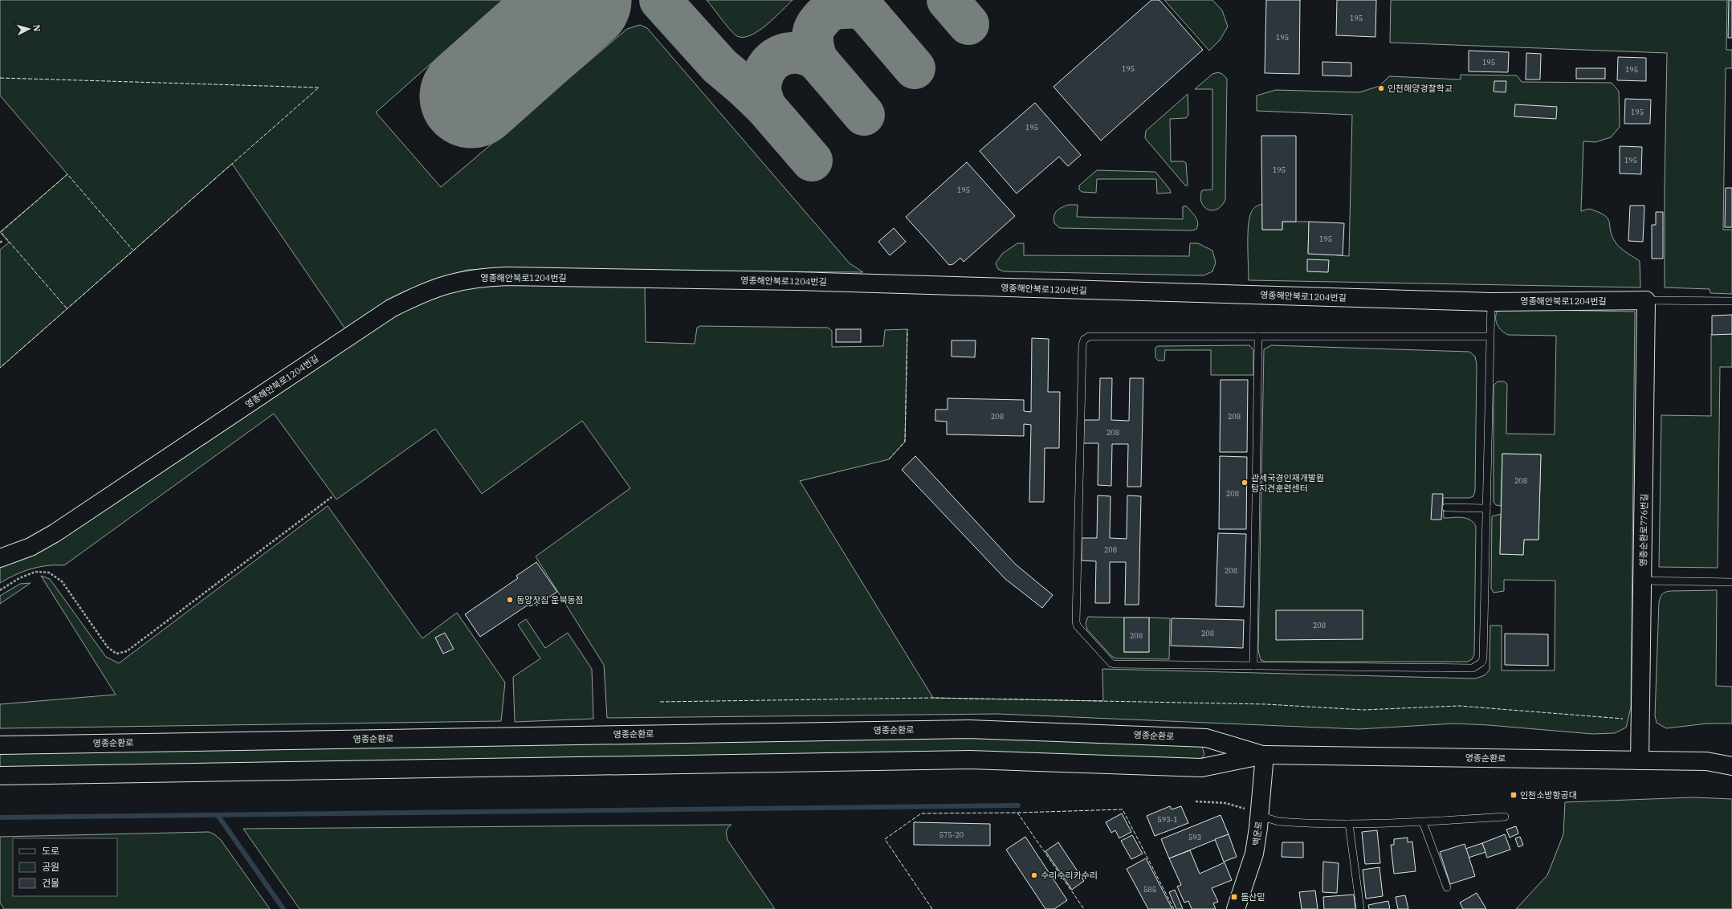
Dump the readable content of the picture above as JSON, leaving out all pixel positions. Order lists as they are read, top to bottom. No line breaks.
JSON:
{"streets":{"main road":["영종해안북로1204번길","영종순환로776번길","영종순환로","백운로"]},"crossings":[["영종해안북로1204번길","영종순환로776번길"],["영종순환로776번길","영종순환로"],["영종순환로","백운로"]],"places":{"other":["인천해양경찰학교","관세국경인재개발원 탐지견훈련센터","동양찻집 운북동점","수리수리카수리"],"transit":["인천소방항공대","돌산밑"]},"house_numbers":["195","195","195","195","195","195","195","195","195","195","195","208","208","208","208","208","208","208","208","208","208","593-1","575-20","593","585"],"legend":["도로","공원","건물"],"north":"right"}
